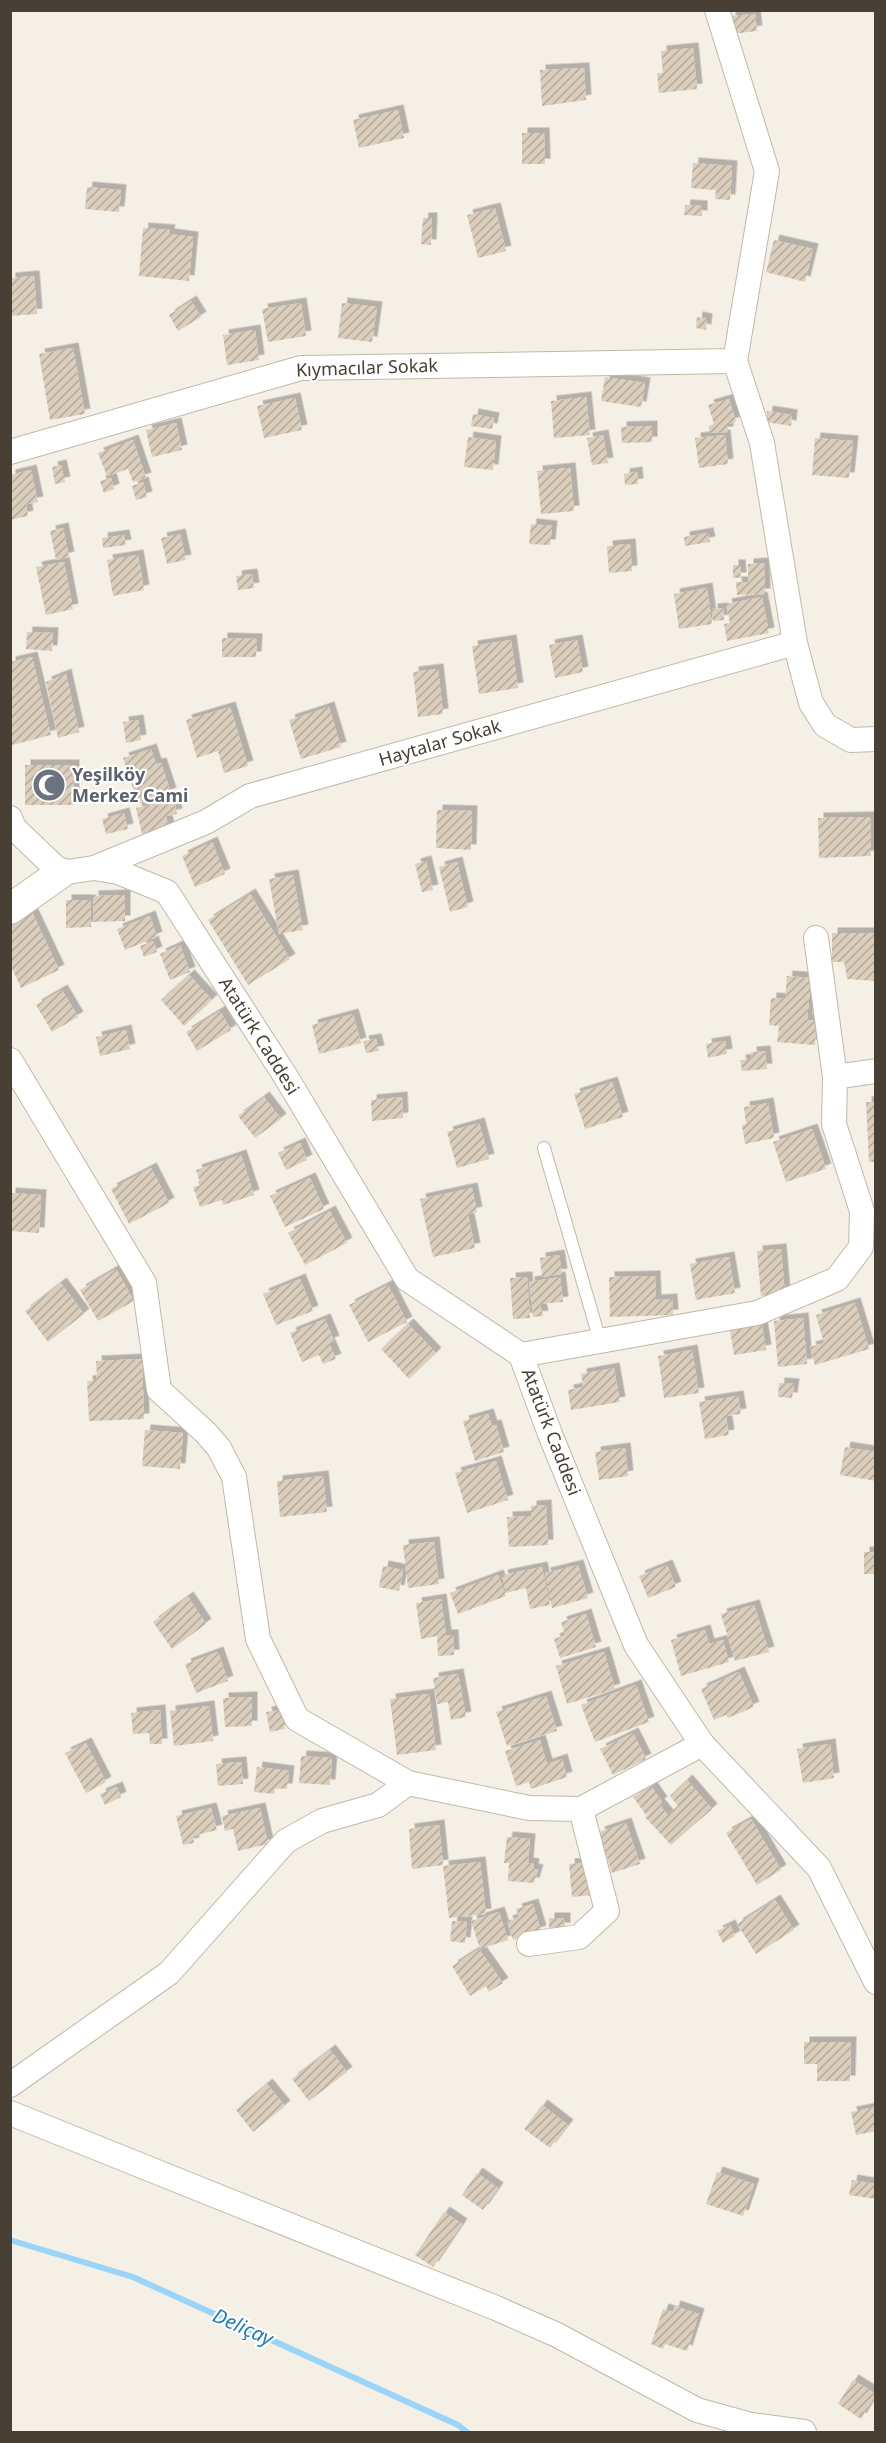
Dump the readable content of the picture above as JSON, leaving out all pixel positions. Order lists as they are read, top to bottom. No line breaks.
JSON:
{"streets":{"street":["Kıymacılar Sokak","Haytalar Sokak","Atatürk Caddesi"]},"crossings":[["Haytalar Sokak","Atatürk Caddesi"]],"water":["Deliçay"],"places":{"mosque":["Yeşilköy Merkez Cami"]}}
